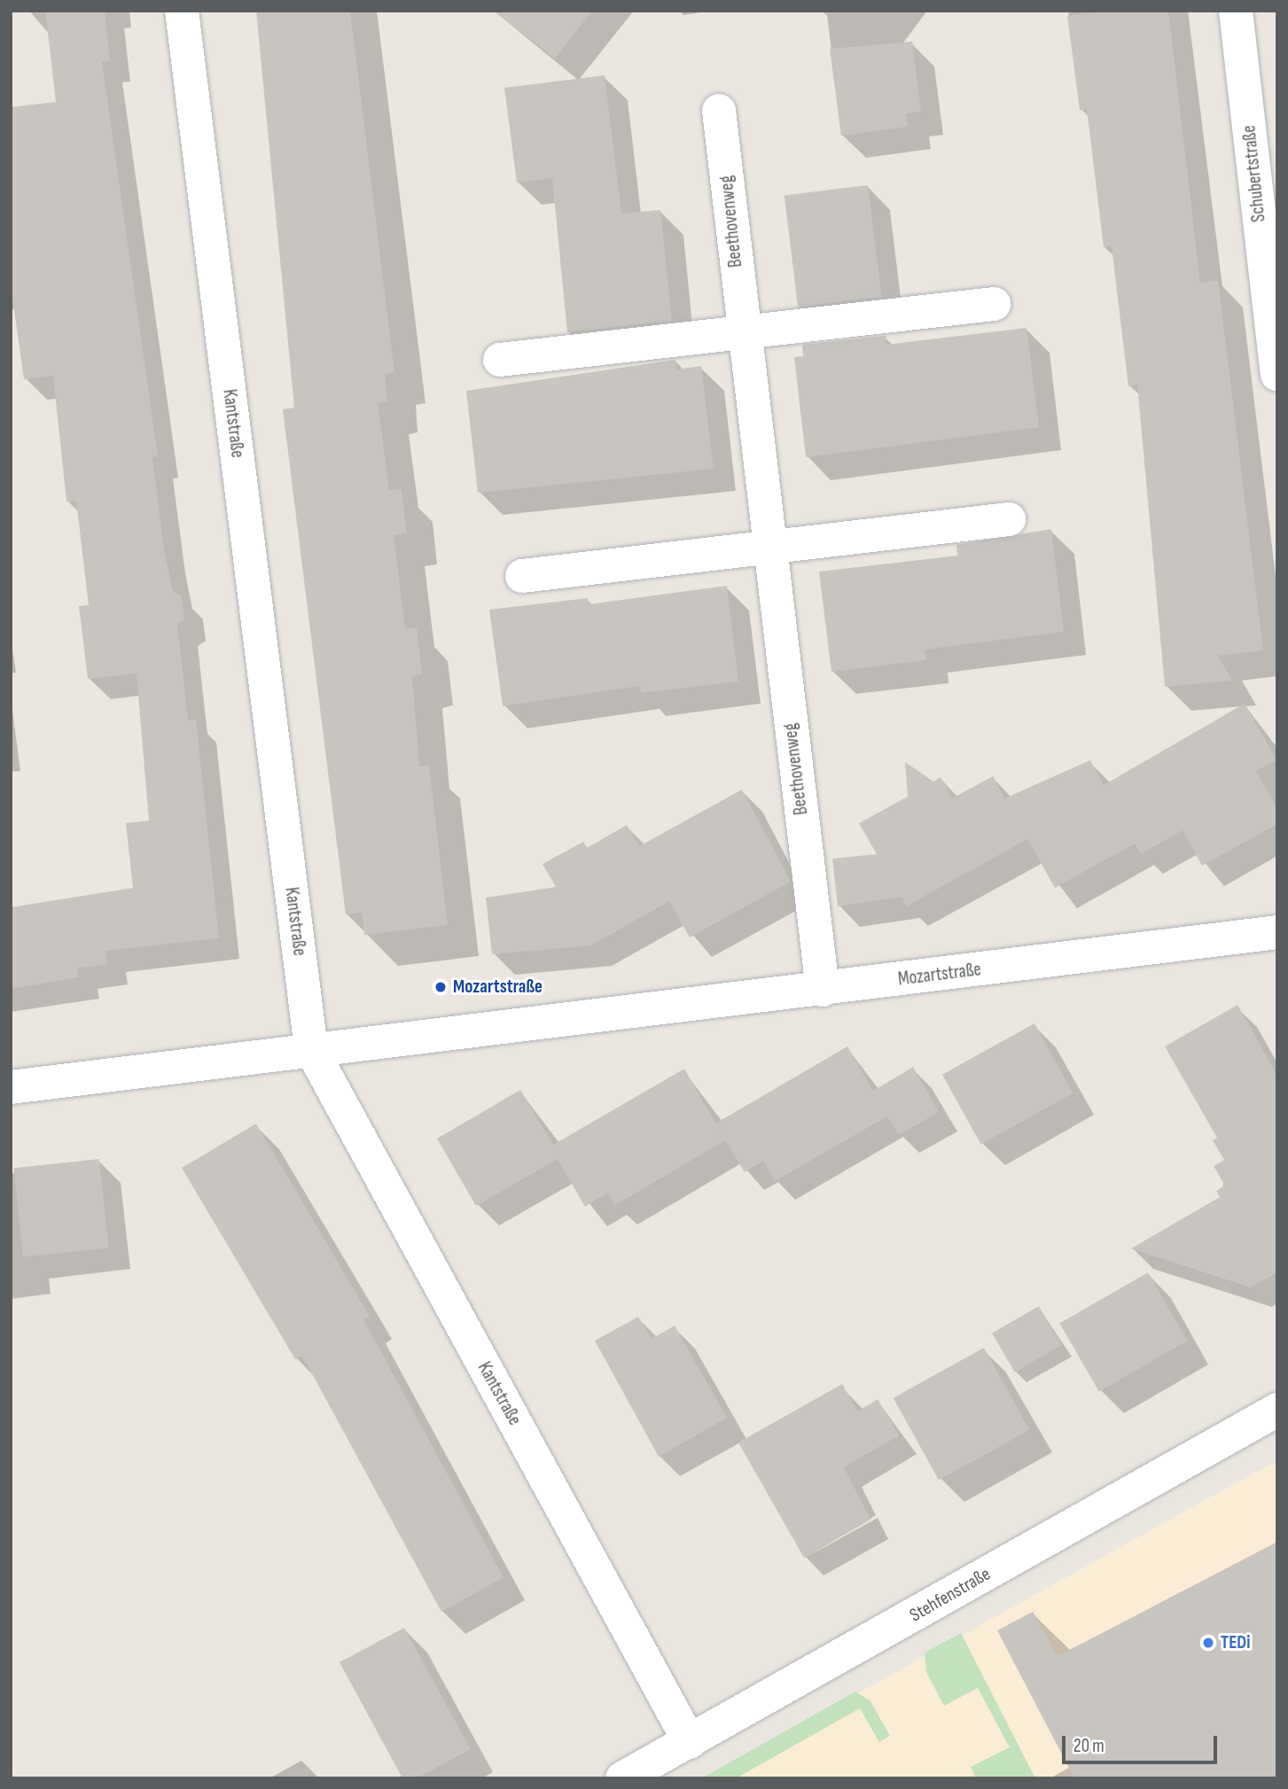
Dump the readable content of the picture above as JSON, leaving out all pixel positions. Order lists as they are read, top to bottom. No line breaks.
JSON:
{"streets":{"street":["Schubertstraße","Beethovenweg","Kantstraße","Mozartstraße","Stehfenstraße"]},"crossings":[["Beethovenweg","Mozartstraße"],["Kantstraße","Mozartstraße"],["Kantstraße","Stehfenstraße"]],"places":["Mozartstraße","TEDi"],"scale_bar":"20 m"}
